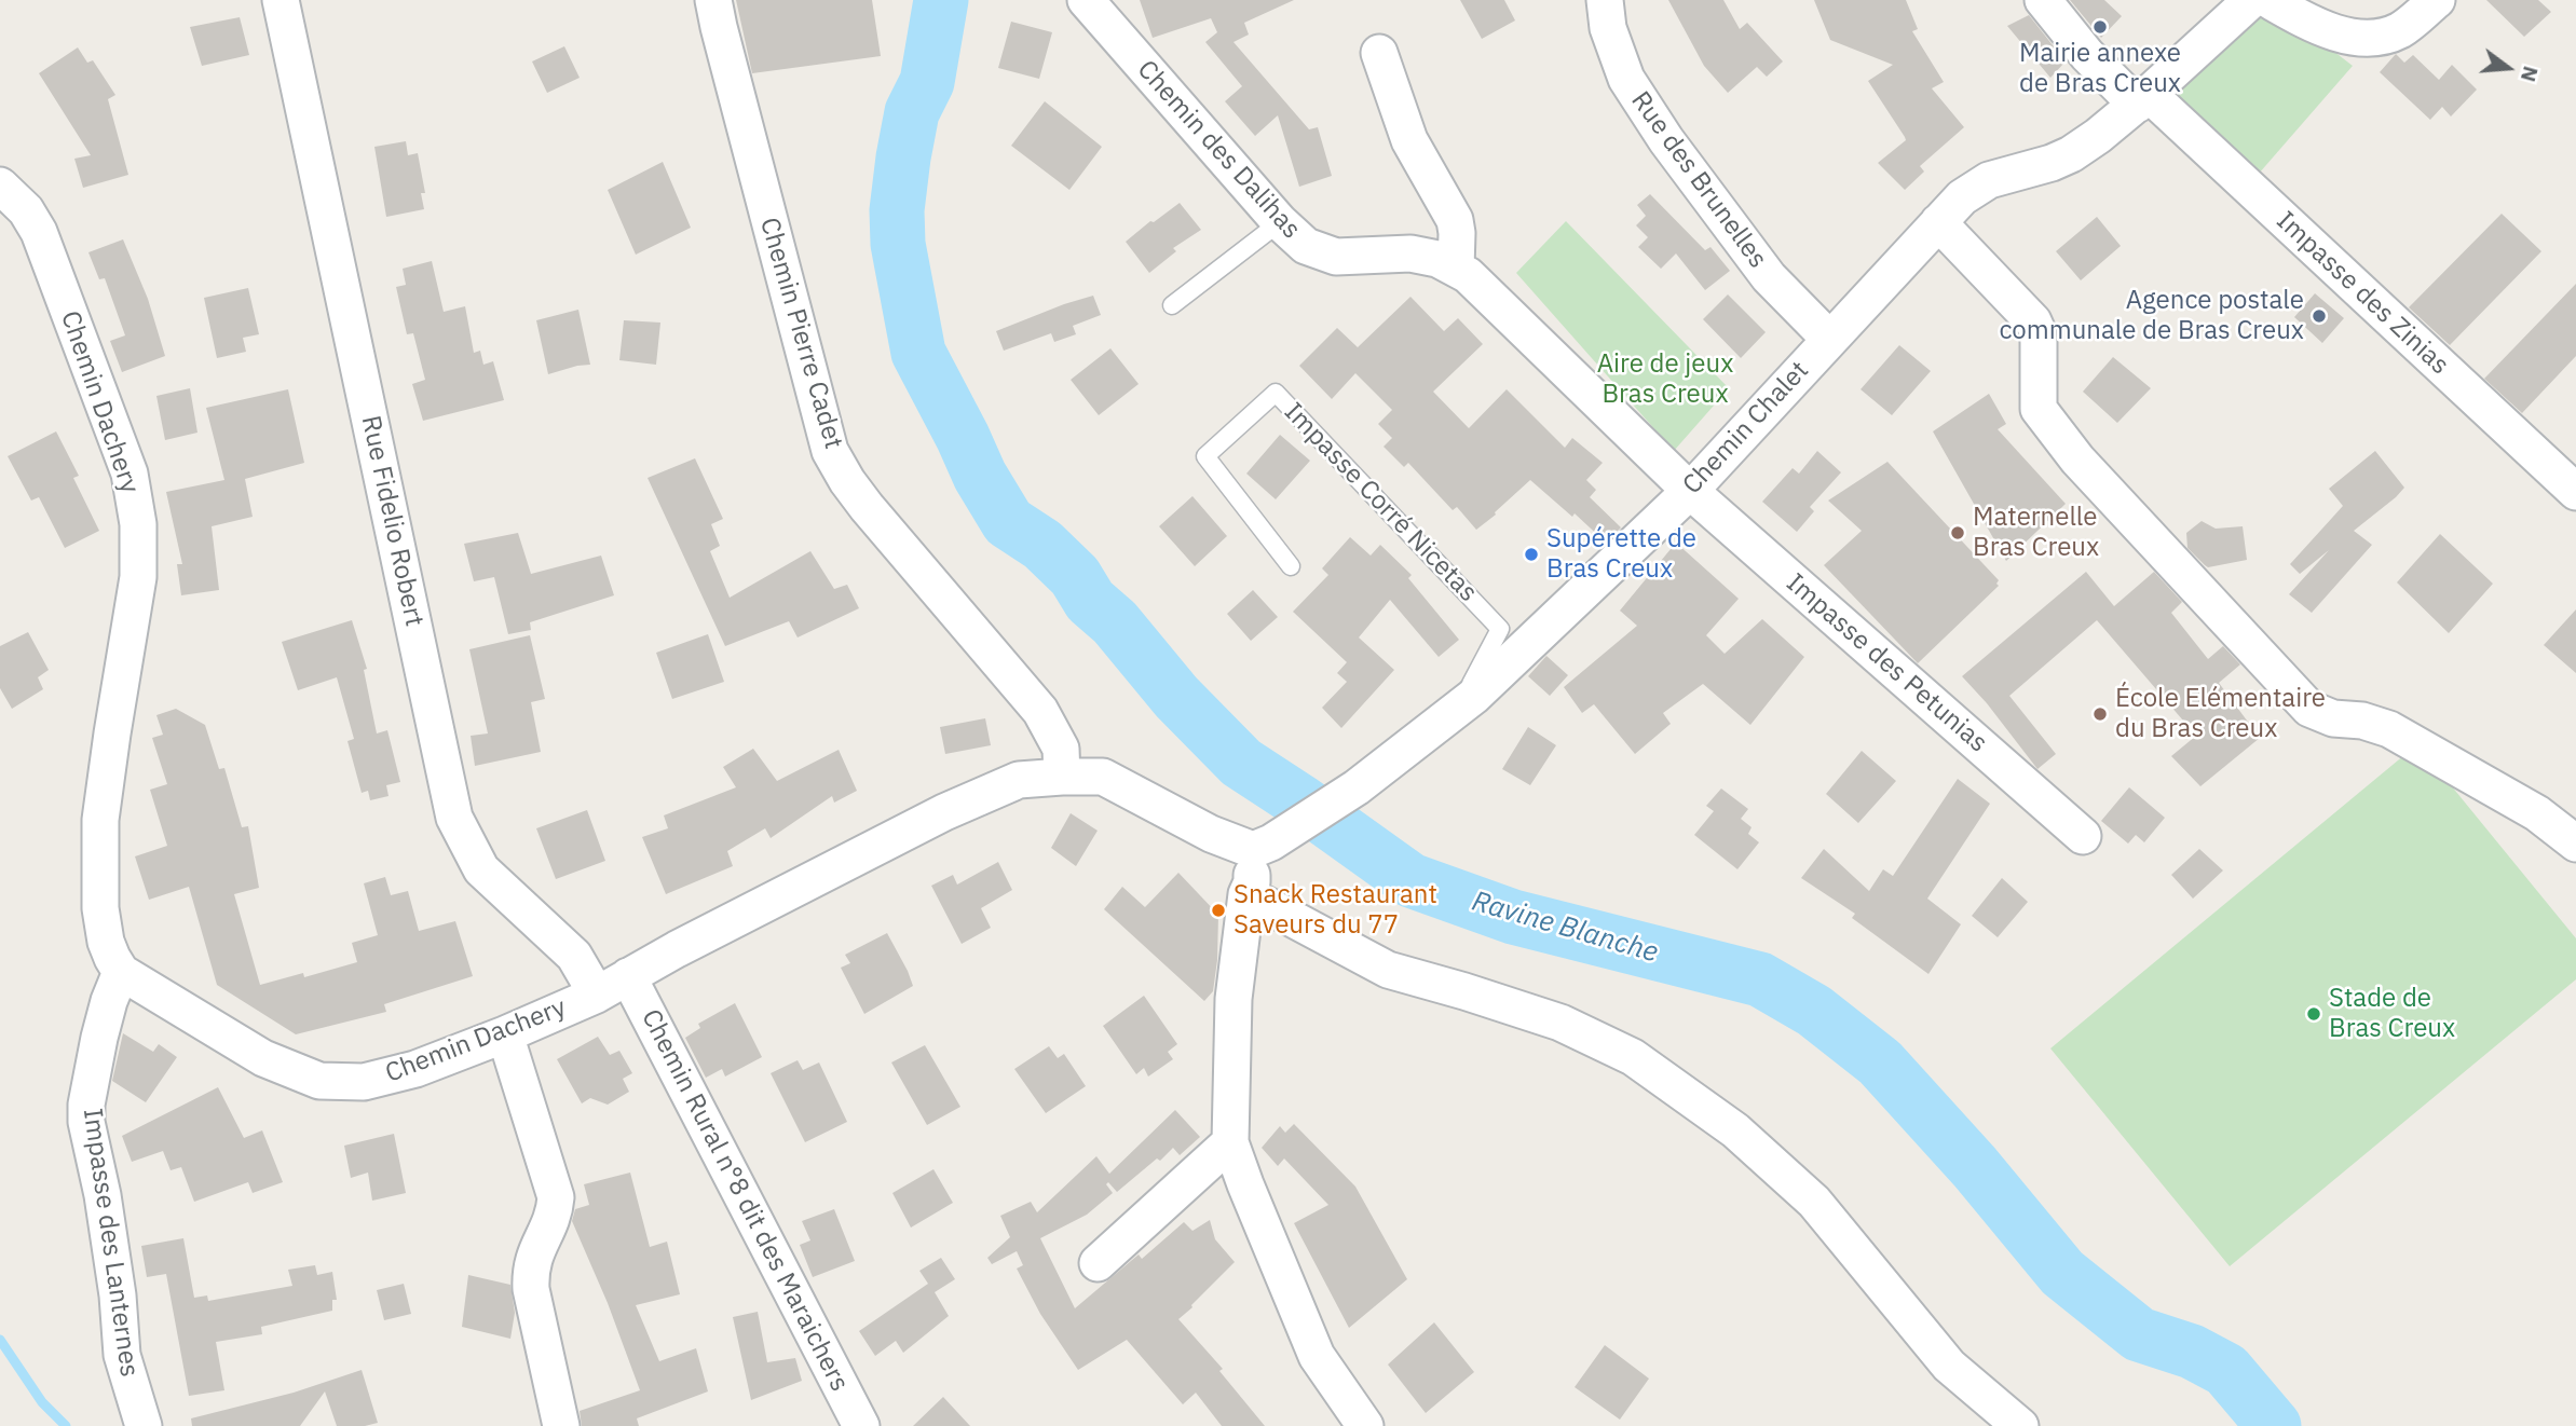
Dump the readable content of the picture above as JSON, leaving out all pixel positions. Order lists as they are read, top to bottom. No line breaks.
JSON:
{"streets":{"street":["Chemin des Dalihas","Rue des Brunelles","Impasse des Zinias","Chemin Pierre Cadet","Chemin Dachery","Chemin Chalet","Rue Fidelio Robert","Impasse des Petunias","Chemin Rural n°8 dit des Maraichers","Impasse des Lanternes"],"lane":["Impasse Corré Nicetas"]},"crossings":[["Chemin des Dalihas","Chemin Chalet"],["Chemin des Dalihas","Impasse des Petunias"],["Rue des Brunelles","Chemin Chalet"],["Impasse des Zinias","Chemin Chalet"],["Chemin Pierre Cadet","Chemin Dachery"],["Chemin Dachery","Chemin Chalet"],["Chemin Dachery","Rue Fidelio Robert"],["Chemin Dachery","Chemin Rural n°8 dit des Maraichers"],["Chemin Dachery","Impasse des Lanternes"],["Chemin Chalet","Impasse Corré Nicetas"],["Chemin Chalet","Impasse des Petunias"]],"water":["Ravine Blanche"],"parks":["Aire de jeux Bras Creux"],"places":["Mairie annexe de Bras Creux","Agence postale communale de Bras Creux","Maternelle Bras Creux","Supérette de Bras Creux","École Elémentaire du Bras Creux","Snack Restaurant Saveurs du 77","Stade de Bras Creux"],"north":"right"}
